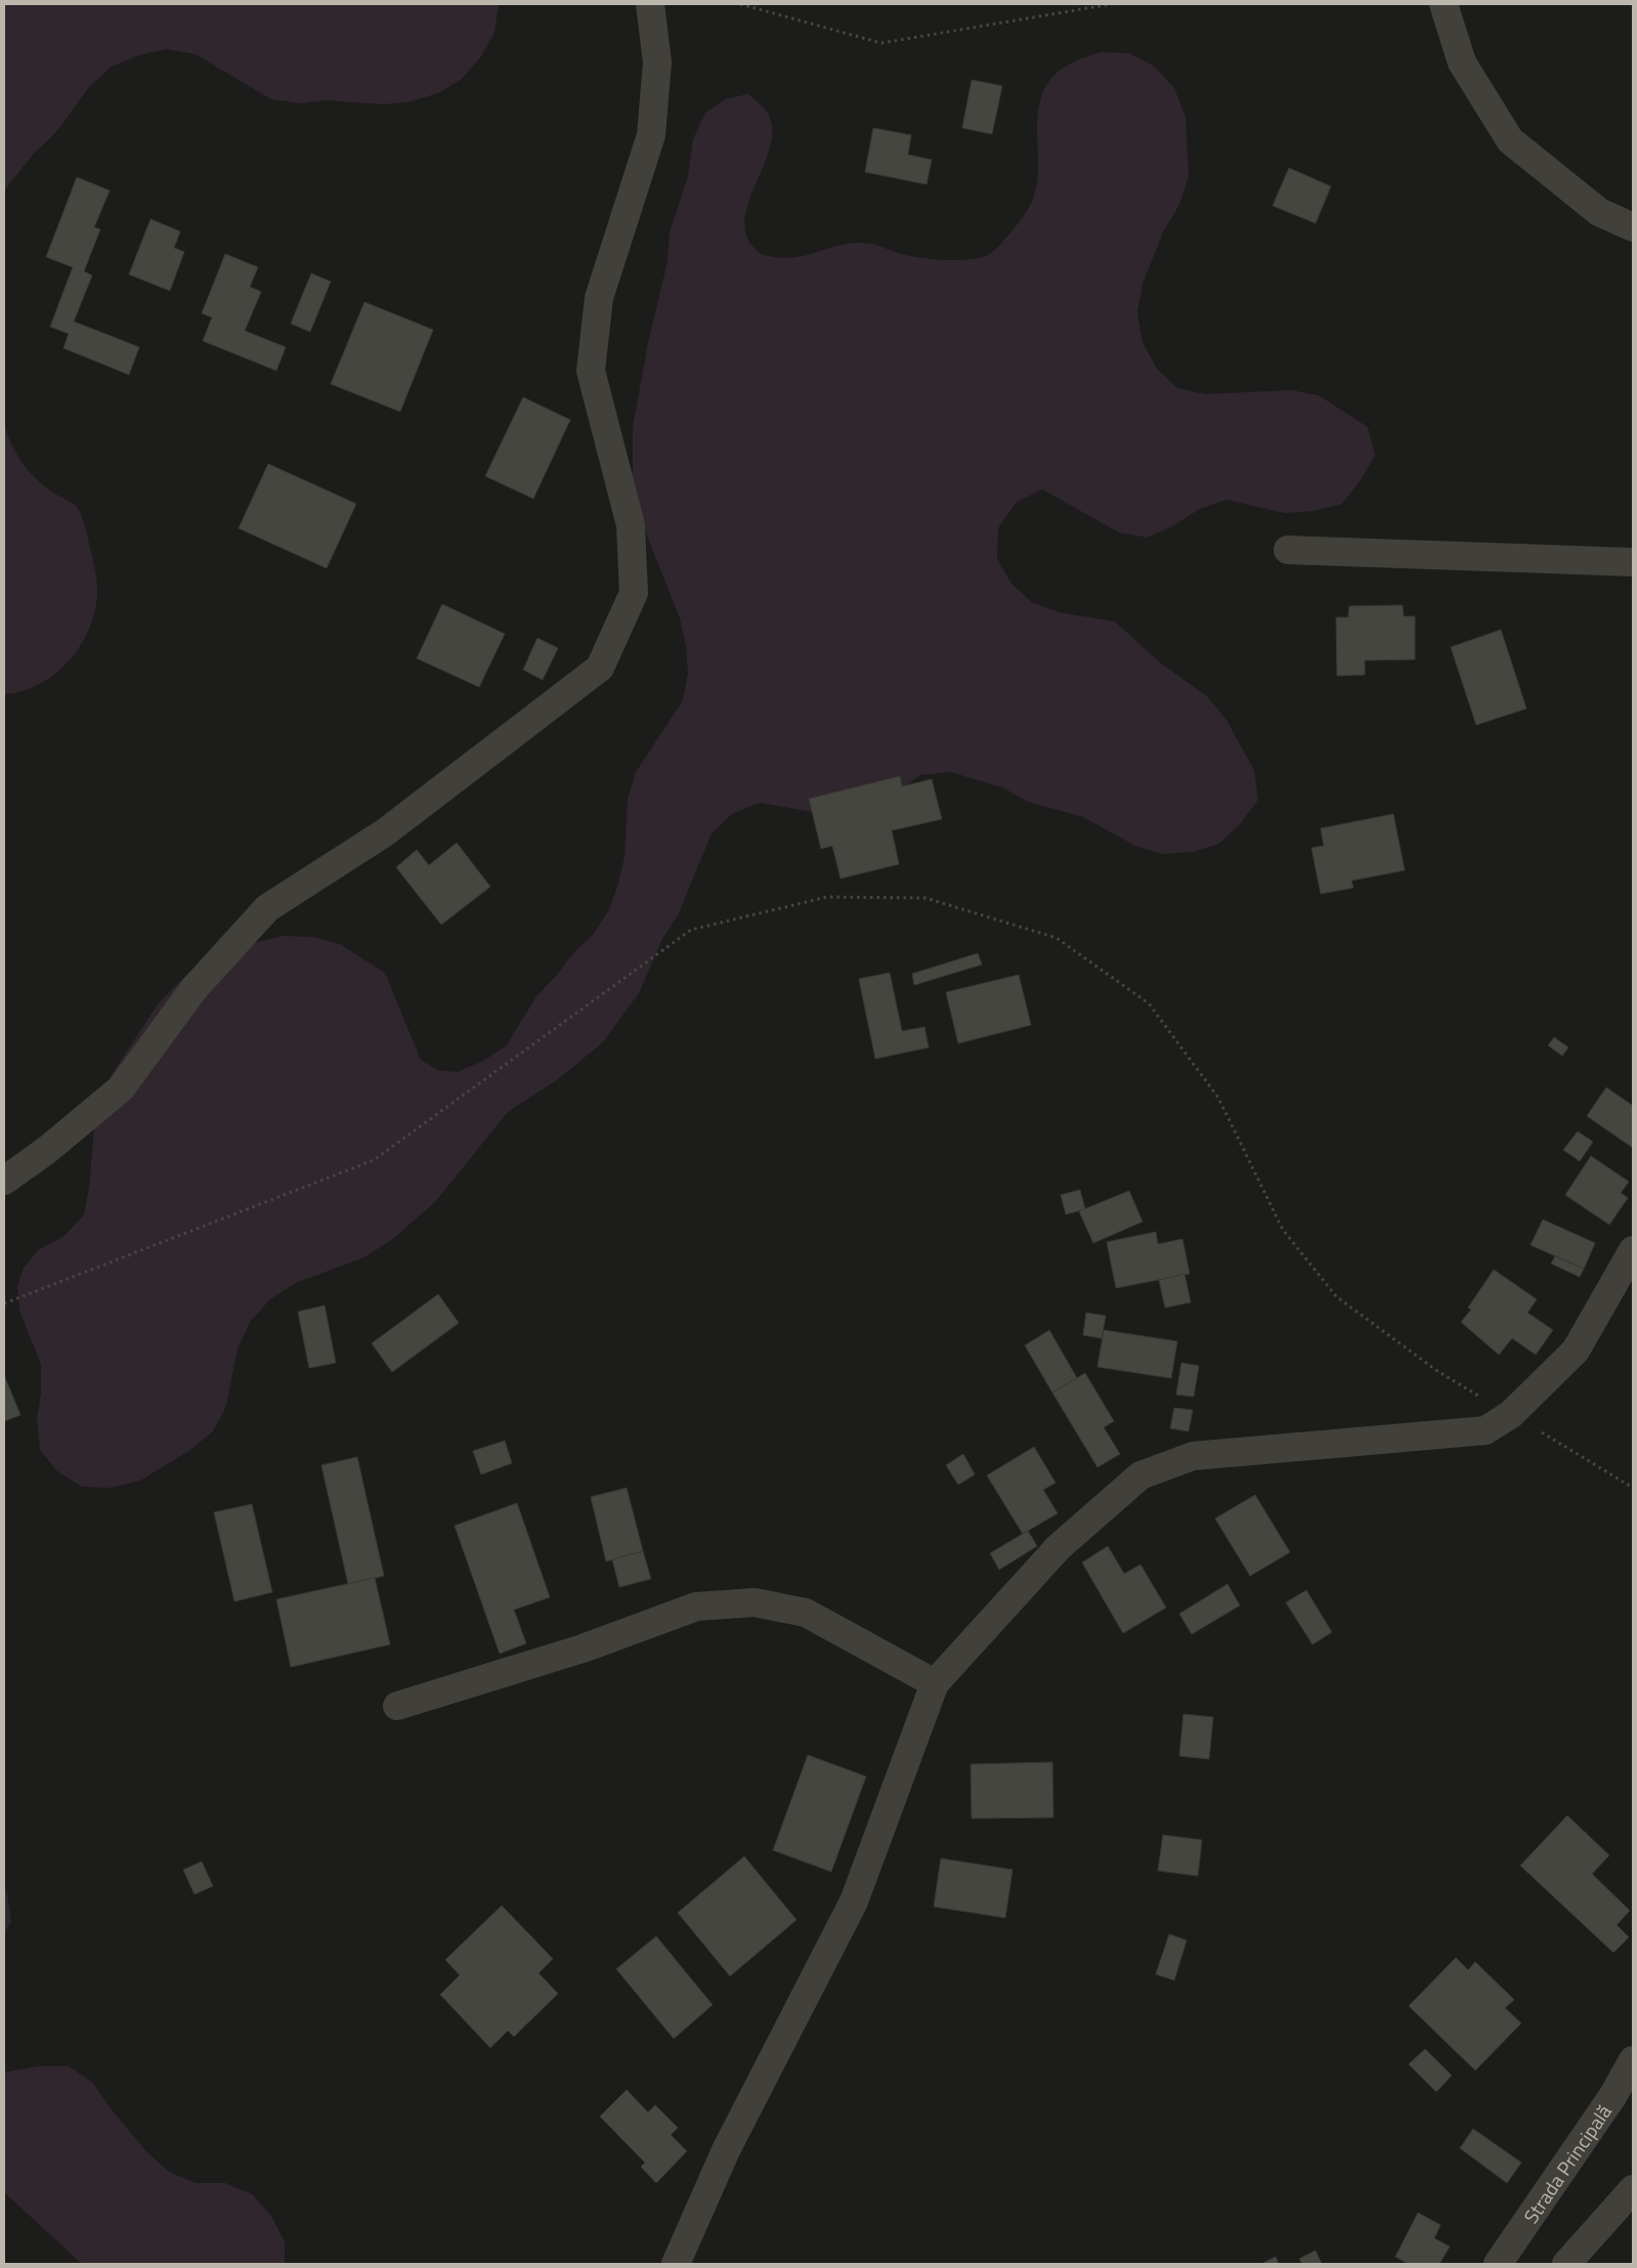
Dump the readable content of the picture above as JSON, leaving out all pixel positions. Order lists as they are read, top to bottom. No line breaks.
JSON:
{"streets":{"street":["Strada Principală"]}}
